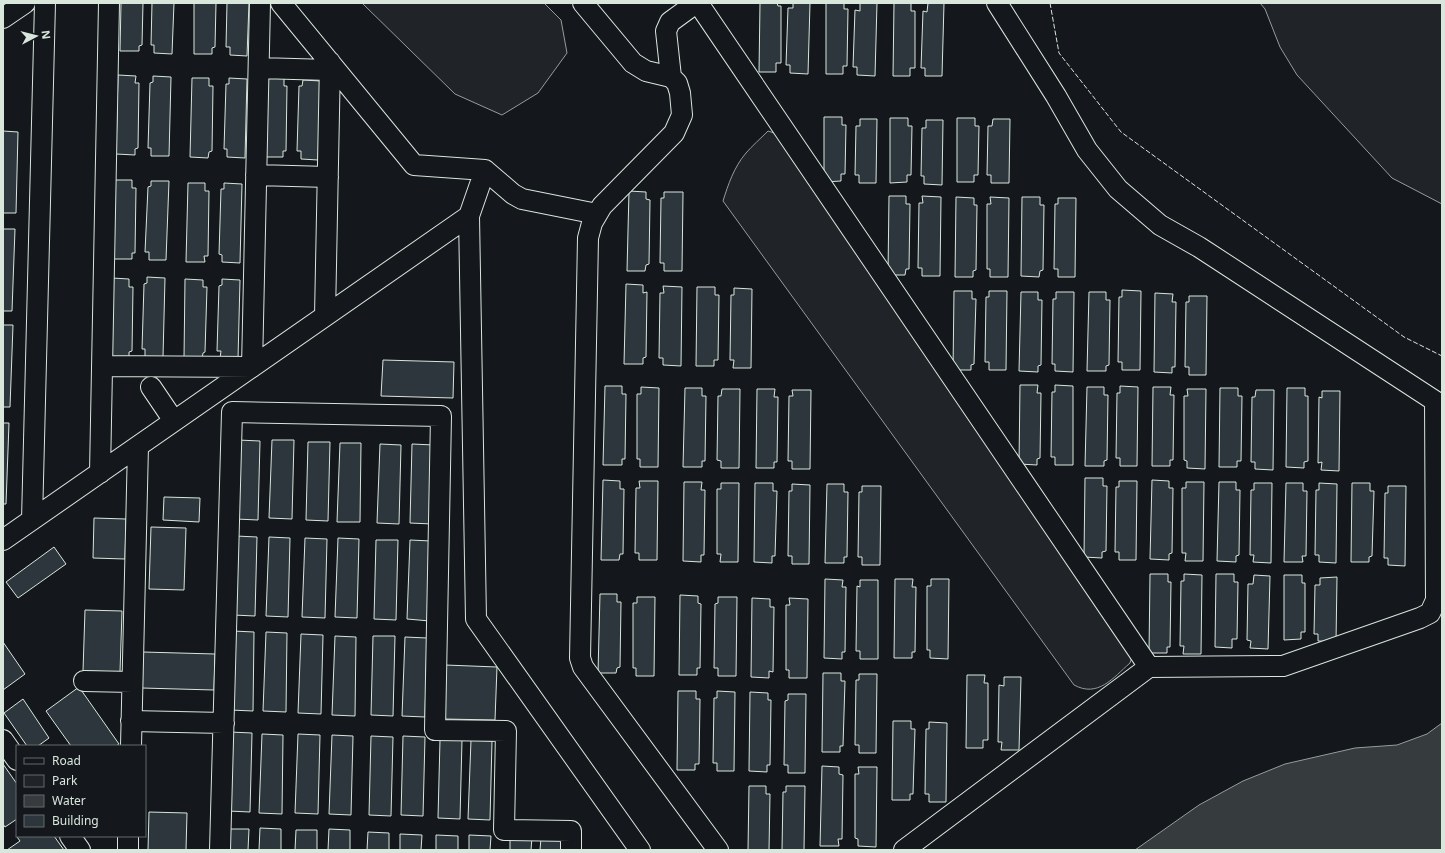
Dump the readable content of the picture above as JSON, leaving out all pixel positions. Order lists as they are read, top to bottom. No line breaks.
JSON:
{"legend":["Road","Park","Water","Building"],"north":"right"}
